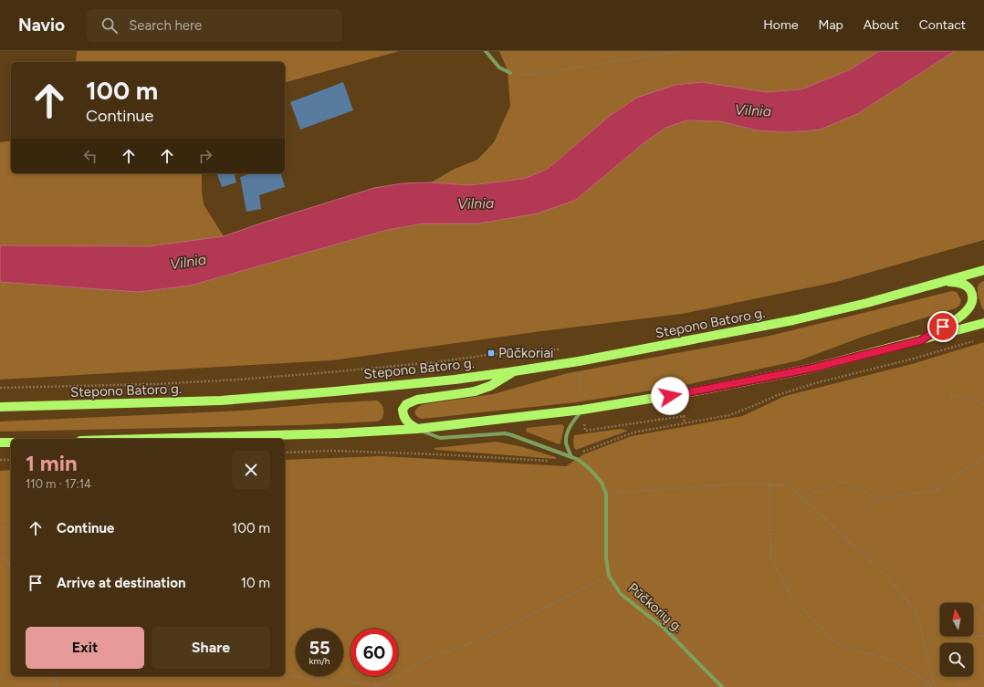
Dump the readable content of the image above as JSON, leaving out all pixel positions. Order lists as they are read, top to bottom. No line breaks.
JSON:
{"streets":{"main road":["Stepono Batoro g."],"street":["Pūčkorių g."]},"water":["Vilnia"],"places":{"transit":["Pūčkoriai"]},"north":"top","page":{"header":"Navio","search":"Search here","nav":["Home","Map","About","Contact"],"turn":["100 m","Continue"],"heading":["1 min","110 m · 17:14"],"list":[{"name":"Continue","value":"100 m"},{"name":"Arrive at destination","value":"10 m"}],"buttons":["Exit","Share"],"speed":"55 km/h","limit":"60"}}
